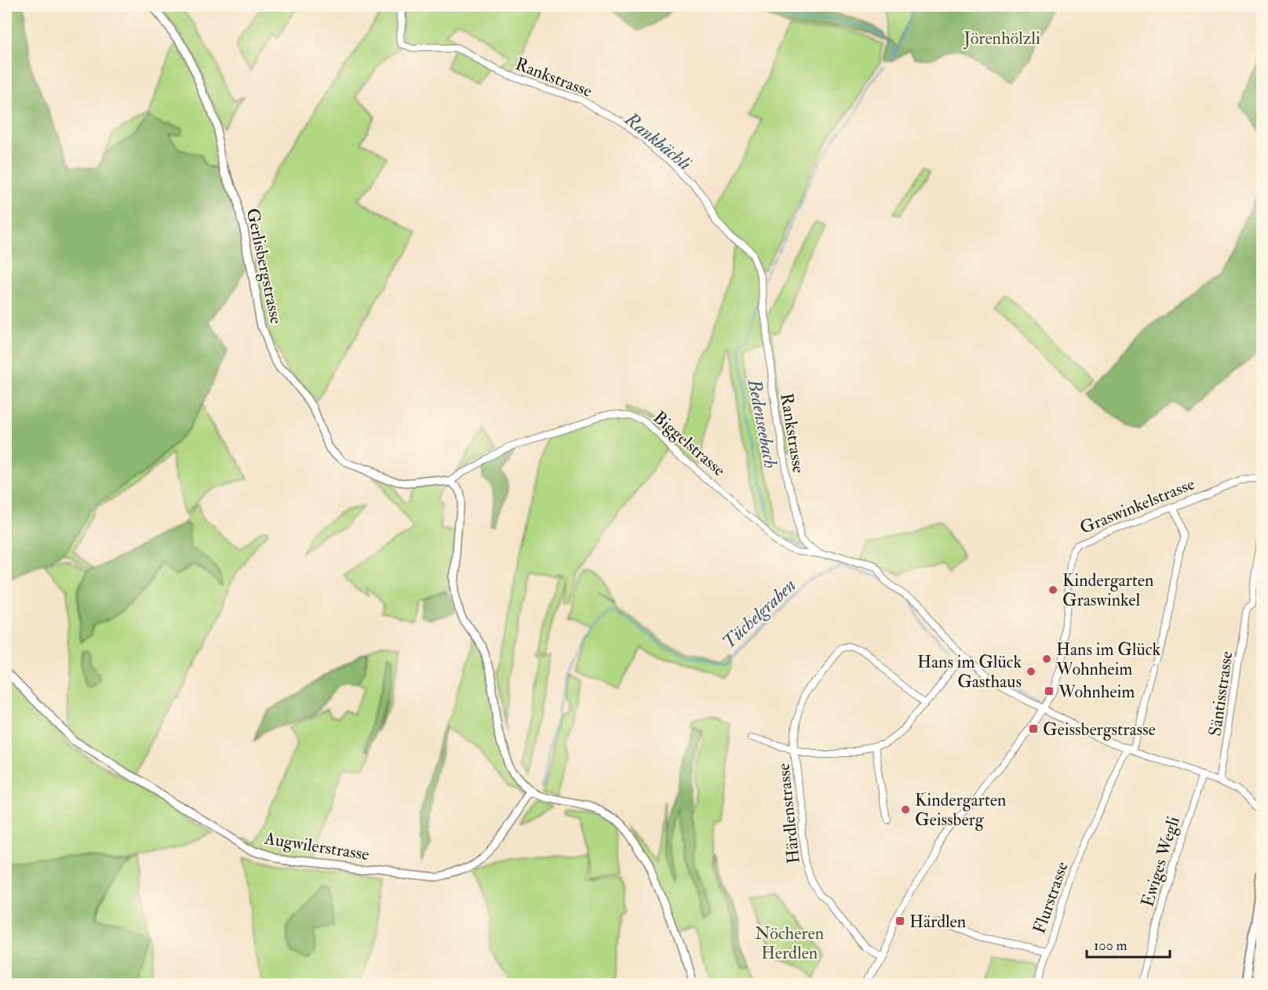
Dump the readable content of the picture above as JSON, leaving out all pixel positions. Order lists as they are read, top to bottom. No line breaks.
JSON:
{"streets":{"street":["Rankstrasse","Gerlisbergstrasse","Biggelstrasse","Graswinkelstrasse","Säntisstrasse","Härdlenstrasse","Augwilerstrasse","Ewiges Wegli","Flurstrasse"]},"crossings":[["Rankstrasse","Biggelstrasse"],["Rankstrasse","Graswinkelstrasse"],["Rankstrasse","Säntisstrasse"],["Rankstrasse","Ewiges Wegli"],["Rankstrasse","Flurstrasse"],["Gerlisbergstrasse","Biggelstrasse"],["Graswinkelstrasse","Flurstrasse"]],"water":["Rankbächli","Bedenseebach","Tüchelgraben"],"parks":["Jörenhölzli","Nöcheren Herdlen"],"places":{"other":["Kindergarten Graswinkel","Hans im Glück Wohnheim","Hans im Glück Gasthaus","Kindergarten Geissberg"],"transit":["Wohnheim","Geissbergstrasse","Härdlen"]},"scale_bar":"100 m"}
